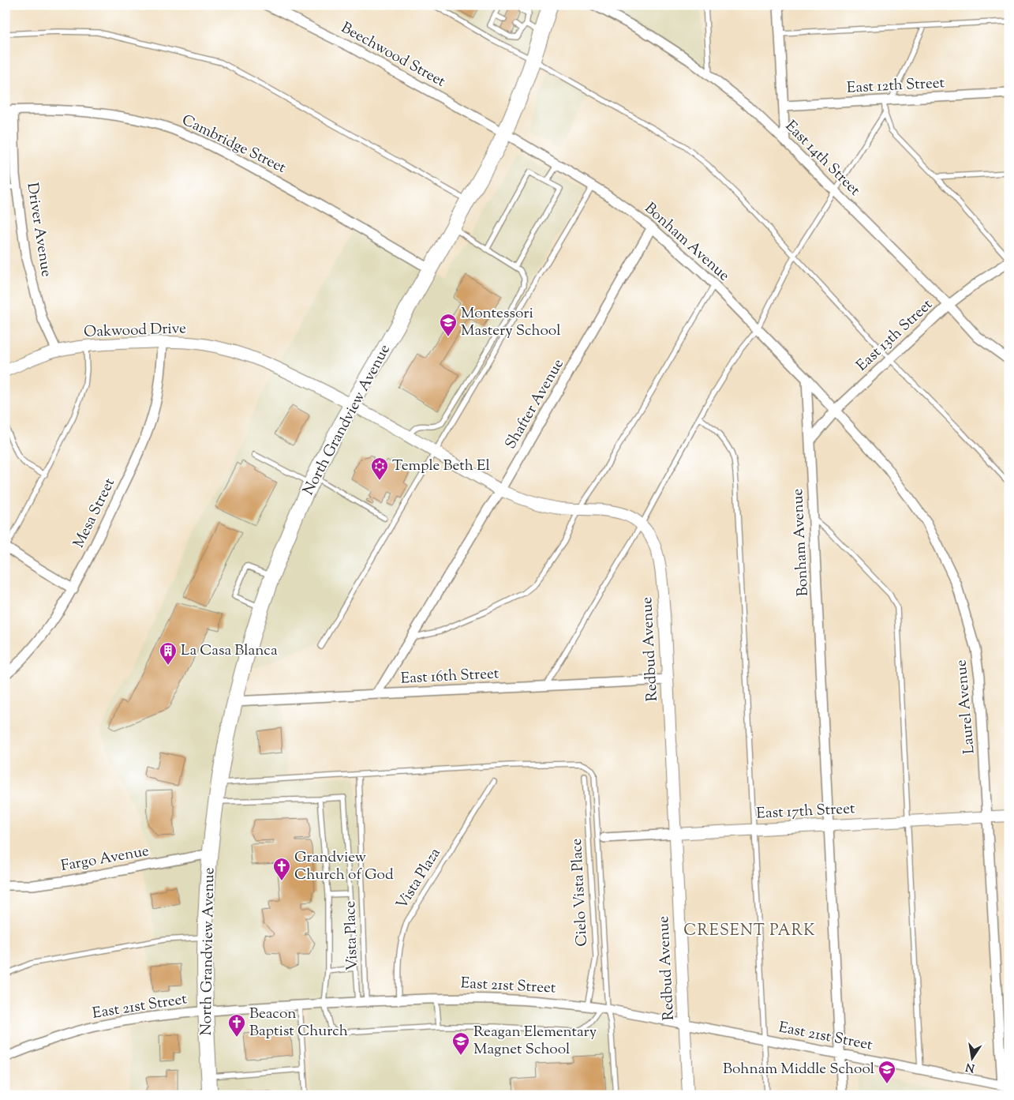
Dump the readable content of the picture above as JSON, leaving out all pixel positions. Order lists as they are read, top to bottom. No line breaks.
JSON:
{"streets":{"main road":["North Grandview Avenue"],"street":["Beechwood Street","East 12th Street","Cambridge Street","East 14th Street","Driver Avenue","Bonham Avenue","Oakwood Drive","East 13th Street","Shafter Avenue","Mesa Street","Redbud Avenue","East 16th Street","Laurel Avenue","East 17th Street","Fargo Avenue","East 21st Street"],"lane":["Vista Plaza","Cielo Vista Place","Vista Place"]},"crossings":[["Beechwood Street","Bonham Avenue"],["Beechwood Street","North Grandview Avenue"],["Cambridge Street","Driver Avenue"],["Cambridge Street","North Grandview Avenue"],["East 14th Street","East 13th Street"],["Driver Avenue","Oakwood Drive"],["Bonham Avenue","East 13th Street"],["Bonham Avenue","Shafter Avenue"],["Bonham Avenue","North Grandview Avenue"],["Bonham Avenue","Laurel Avenue"],["Bonham Avenue","East 17th Street"],["Bonham Avenue","East 21st Street"],["Oakwood Drive","North Grandview Avenue"],["Oakwood Drive","Mesa Street"],["Oakwood Drive","Redbud Avenue"],["East 13th Street","Laurel Avenue"],["Shafter Avenue","Redbud Avenue"],["Shafter Avenue","East 16th Street"],["North Grandview Avenue","Redbud Avenue"],["North Grandview Avenue","East 16th Street"],["North Grandview Avenue","Fargo Avenue"],["North Grandview Avenue","East 21st Street"],["Redbud Avenue","East 16th Street"],["Redbud Avenue","East 17th Street"],["Redbud Avenue","East 21st Street"],["Laurel Avenue","East 17th Street"],["Laurel Avenue","East 21st Street"],["Vista Plaza","East 21st Street"],["Cielo Vista Place","East 21st Street"],["Vista Place","East 21st Street"]],"districts":["CRESENT PARK"],"places":{"school or university":["Montessori Mastery School","Reagan Elementary Magnet School","Bohnam Middle School"],"synagogue":["Temple Beth El"],"building":["La Casa Blanca"],"church":["Grandview Church of God","Beacon Baptist Church"]},"north":"bottom"}
